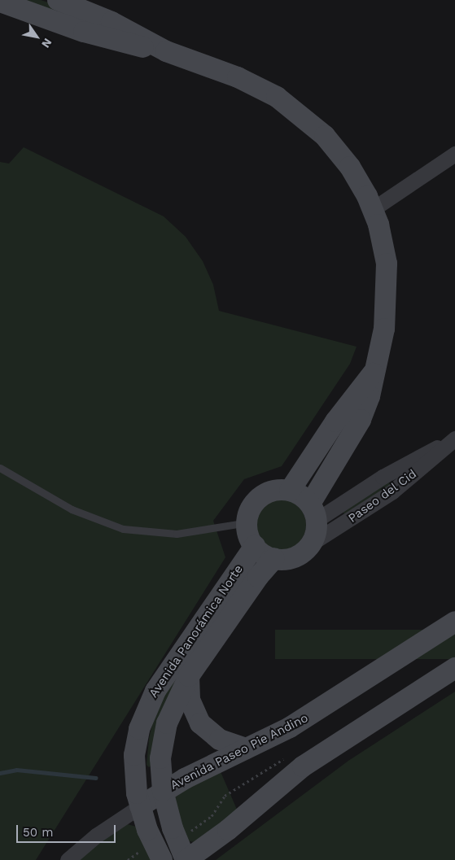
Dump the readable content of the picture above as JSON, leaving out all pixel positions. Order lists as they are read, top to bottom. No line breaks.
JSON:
{"streets":{"street":["Paseo del Cid","Avenida Panorámica Norte","Avenida Paseo Pie Andino"]},"crossings":[["Paseo del Cid","Avenida Panorámica Norte"],["Avenida Panorámica Norte","Avenida Paseo Pie Andino"]],"scale_bar":"50 m","north":"bottom right"}
